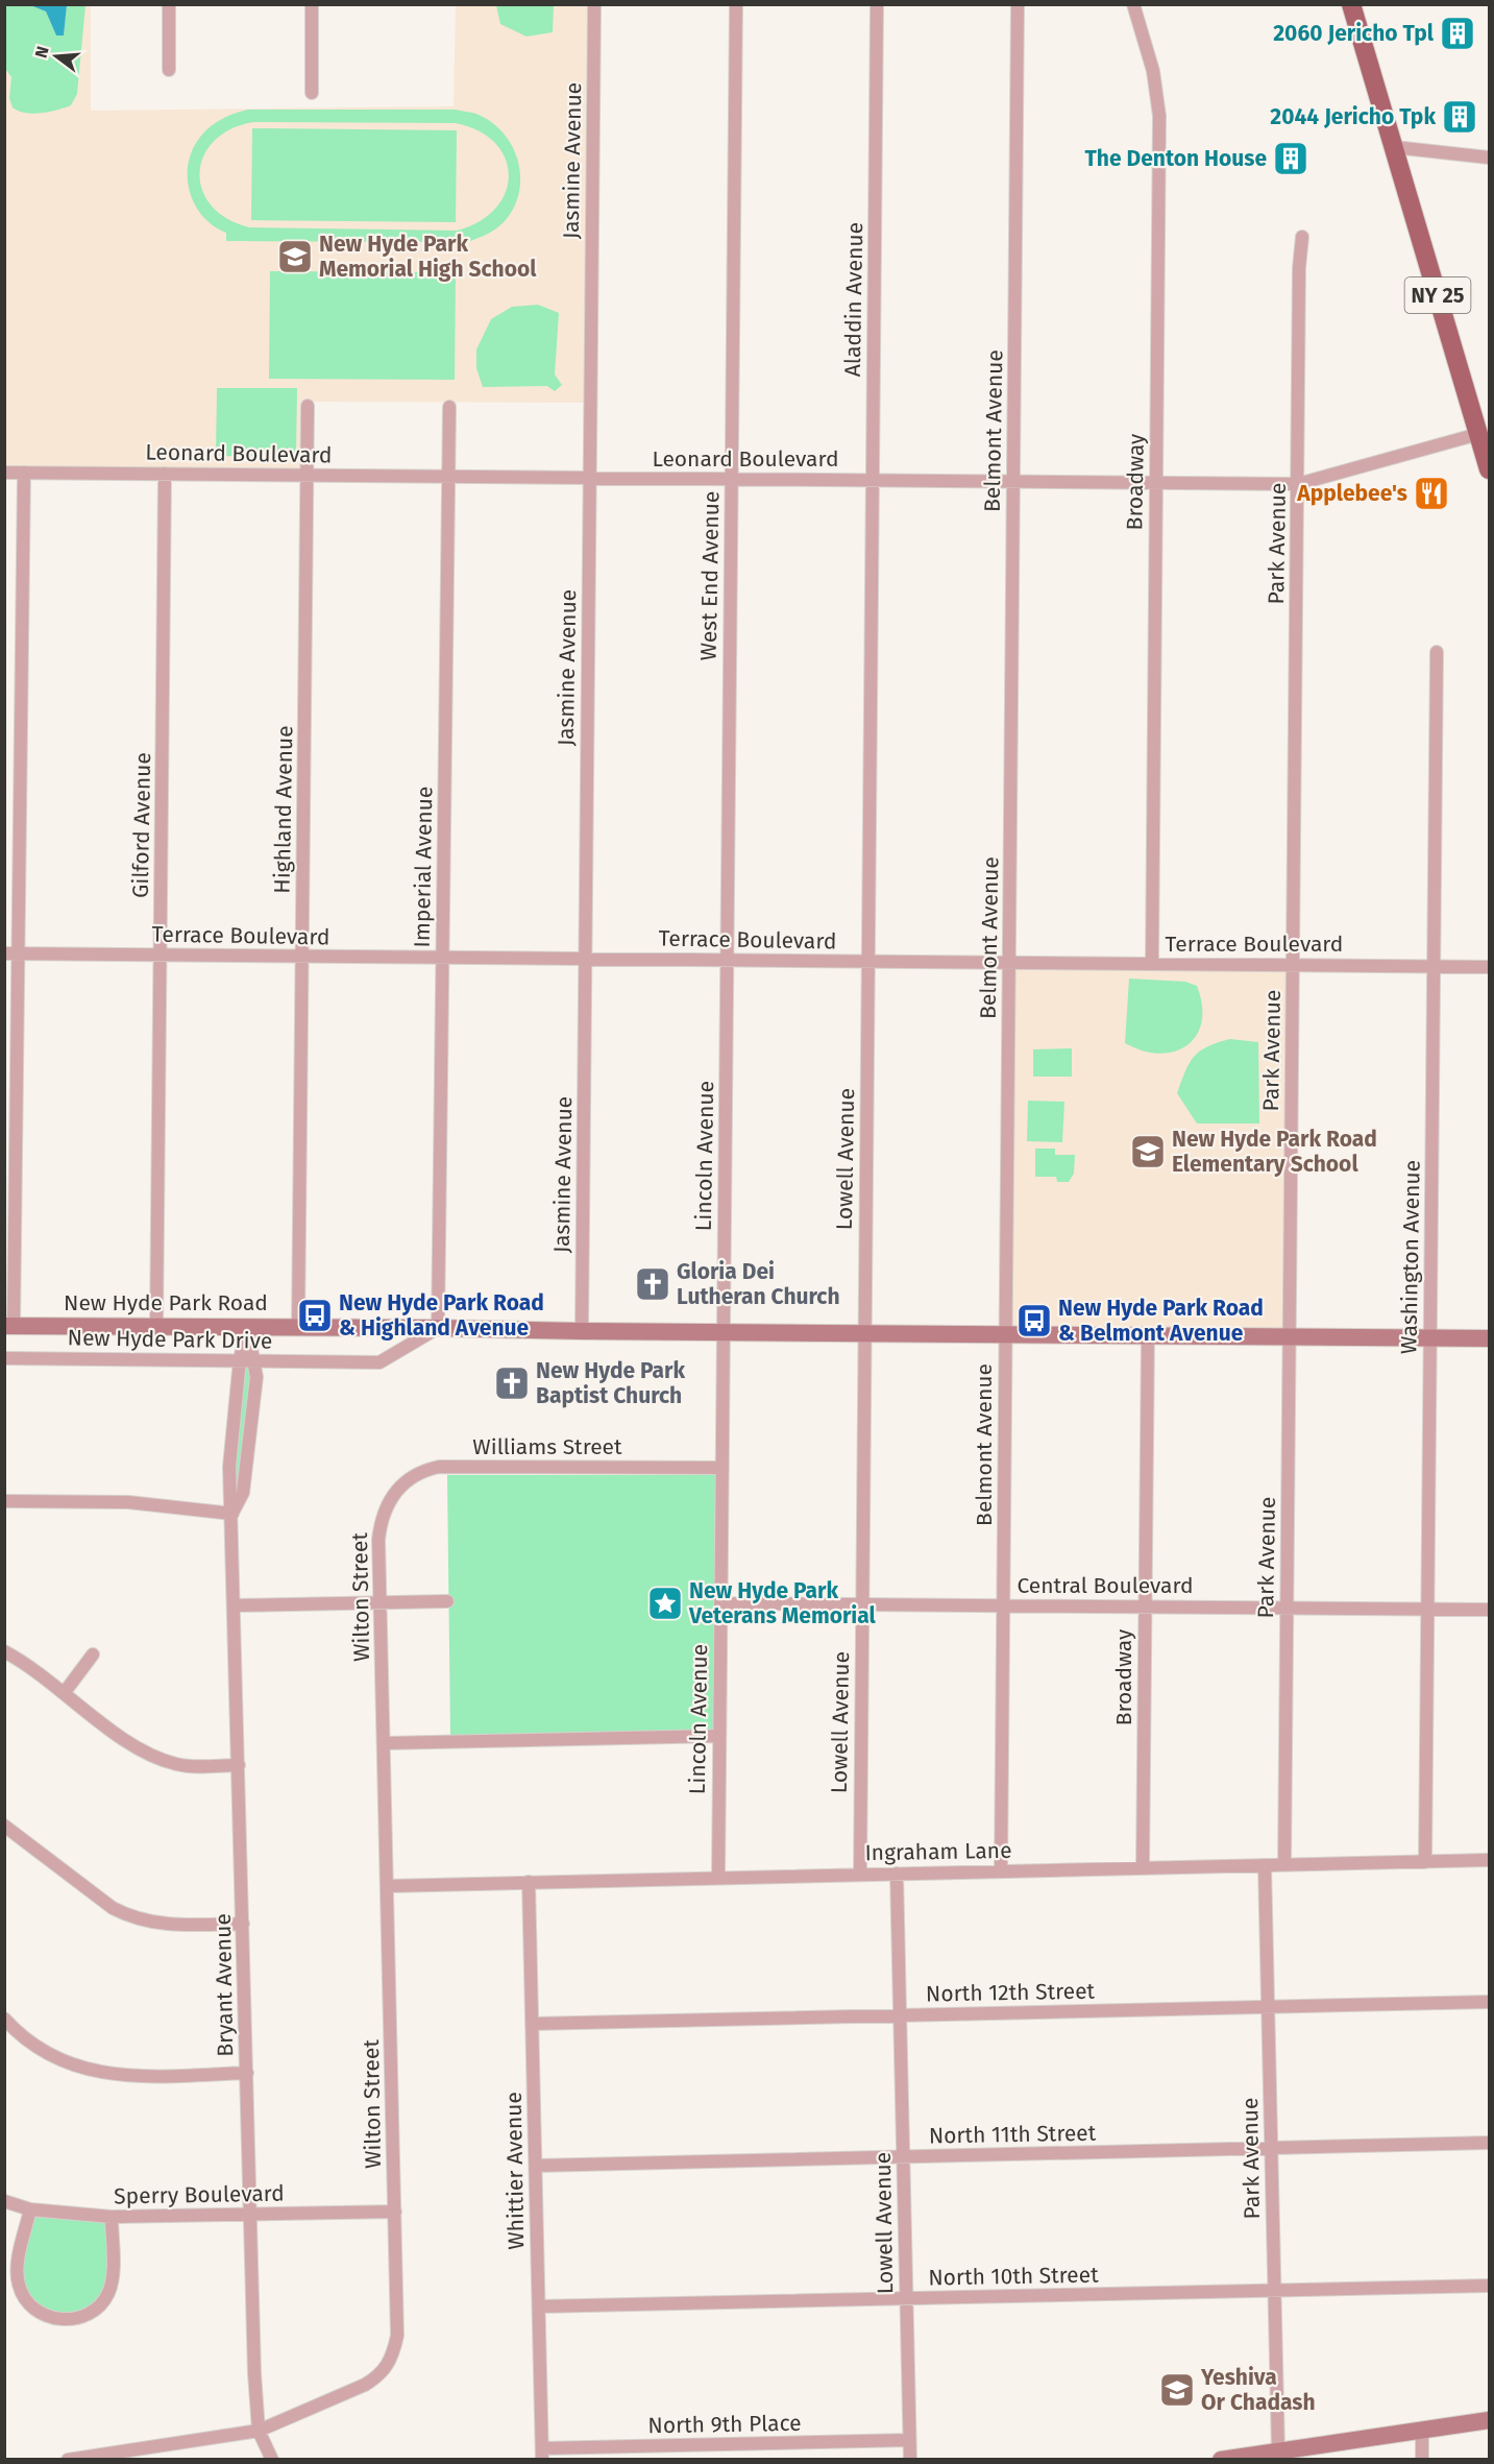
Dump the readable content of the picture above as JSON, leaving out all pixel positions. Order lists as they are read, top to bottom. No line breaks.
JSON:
{"streets":{"main road":["NY 25","New Hyde Park Road"],"street":["Jasmine Avenue","Aladdin Avenue","Belmont Avenue","Leonard Boulevard","Broadway","Park Avenue","West End Avenue","Highland Avenue","Gilford Avenue","Imperial Avenue","Terrace Boulevard","Lincoln Avenue","Lowell Avenue","Washington Avenue","New Hyde Park Drive","Williams Street","Central Boulevard","Wilton Street","Ingraham Lane","Bryant Avenue","North 12th Street","North 11th Street","Whittier Avenue","Sperry Boulevard","North 10th Street","North 9th Place"]},"crossings":[["Jasmine Avenue","Leonard Boulevard"],["Jasmine Avenue","Terrace Boulevard"],["Jasmine Avenue","New Hyde Park Road"],["NY 25","Leonard Boulevard"],["Aladdin Avenue","Leonard Boulevard"],["Aladdin Avenue","Lowell Avenue"],["Belmont Avenue","Leonard Boulevard"],["Belmont Avenue","Terrace Boulevard"],["Belmont Avenue","New Hyde Park Road"],["Belmont Avenue","Central Boulevard"],["Belmont Avenue","Ingraham Lane"],["Leonard Boulevard","Broadway"],["Leonard Boulevard","Park Avenue"],["Leonard Boulevard","West End Avenue"],["Leonard Boulevard","Highland Avenue"],["Leonard Boulevard","Gilford Avenue"],["Leonard Boulevard","Imperial Avenue"],["Broadway","Terrace Boulevard"],["Broadway","New Hyde Park Road"],["Broadway","Central Boulevard"],["Broadway","Ingraham Lane"],["Park Avenue","Terrace Boulevard"],["Park Avenue","New Hyde Park Road"],["Park Avenue","Central Boulevard"],["Park Avenue","Ingraham Lane"],["Park Avenue","North 12th Street"],["Park Avenue","North 11th Street"],["Park Avenue","North 10th Street"],["West End Avenue","Terrace Boulevard"],["West End Avenue","Lincoln Avenue"],["Highland Avenue","Terrace Boulevard"],["Highland Avenue","New Hyde Park Road"],["Gilford Avenue","Terrace Boulevard"],["Gilford Avenue","New Hyde Park Road"],["Imperial Avenue","Terrace Boulevard"],["Imperial Avenue","New Hyde Park Road"],["Imperial Avenue","New Hyde Park Drive"],["Terrace Boulevard","Lincoln Avenue"],["Terrace Boulevard","Lowell Avenue"],["Terrace Boulevard","Washington Avenue"],["Lincoln Avenue","New Hyde Park Road"],["Lincoln Avenue","Williams Street"],["Lincoln Avenue","Central Boulevard"],["Lincoln Avenue","Ingraham Lane"],["Lowell Avenue","New Hyde Park Road"],["Lowell Avenue","Central Boulevard"],["Lowell Avenue","Ingraham Lane"],["Lowell Avenue","North 12th Street"],["Lowell Avenue","North 11th Street"],["Lowell Avenue","North 10th Street"],["Lowell Avenue","North 9th Place"],["Washington Avenue","New Hyde Park Road"],["Washington Avenue","Central Boulevard"],["Washington Avenue","Ingraham Lane"],["New Hyde Park Road","New Hyde Park Drive"],["New Hyde Park Road","Bryant Avenue"],["New Hyde Park Drive","Bryant Avenue"],["Williams Street","Wilton Street"],["Wilton Street","Ingraham Lane"],["Wilton Street","Bryant Avenue"],["Wilton Street","Sperry Boulevard"],["Ingraham Lane","Whittier Avenue"],["Bryant Avenue","Sperry Boulevard"],["North 12th Street","Whittier Avenue"],["North 11th Street","Whittier Avenue"],["Whittier Avenue","North 10th Street"],["Whittier Avenue","North 9th Place"]],"places":{"building":["2060 Jericho Tpl","2044 Jericho Tpk","The Denton House"],"school or university":["New Hyde Park Memorial High School","New Hyde Park Road Elementary School","Yeshiva Or Chadash"],"restaurant":["Applebee's"],"church":["Gloria Dei Lutheran Church","New Hyde Park Baptist Church"],"bus stop":["New Hyde Park Road & Highland Avenue","New Hyde Park Road & Belmont Avenue"],"place":["New Hyde Park Veterans Memorial"]},"north":"left"}
